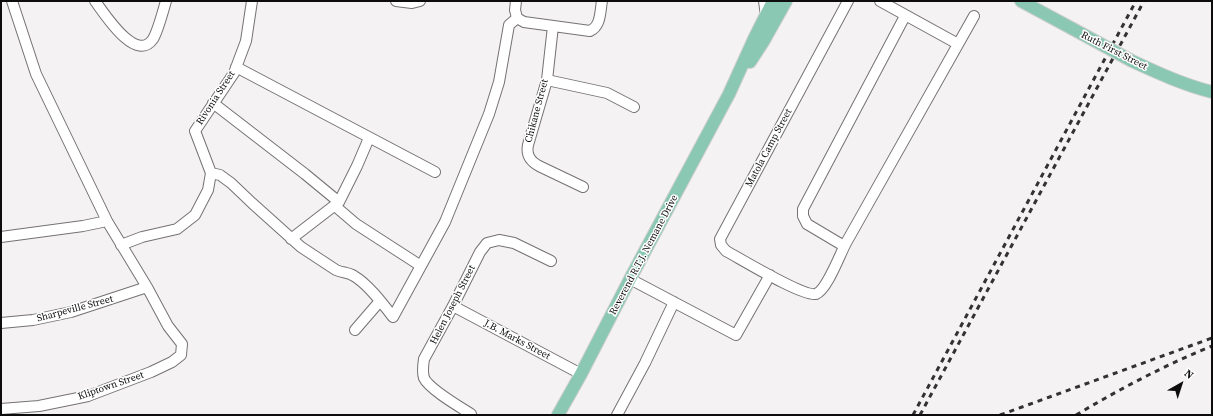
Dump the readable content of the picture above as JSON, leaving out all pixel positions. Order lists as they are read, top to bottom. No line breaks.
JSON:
{"streets":{"main road":["Ruth First Street","Reverend R.T.J. Nemane Drive"],"street":["Rivonia Street","Chikane Street","Matola Camp Street","Helen Joseph Street","Sharpeville Street","J.B. Marks Street","Kliptown Street"]},"crossings":[["Reverend R.T.J. Nemane Drive","J.B. Marks Street"],["Helen Joseph Street","J.B. Marks Street"],["Sharpeville Street","Kliptown Street"]],"north":"top right"}
